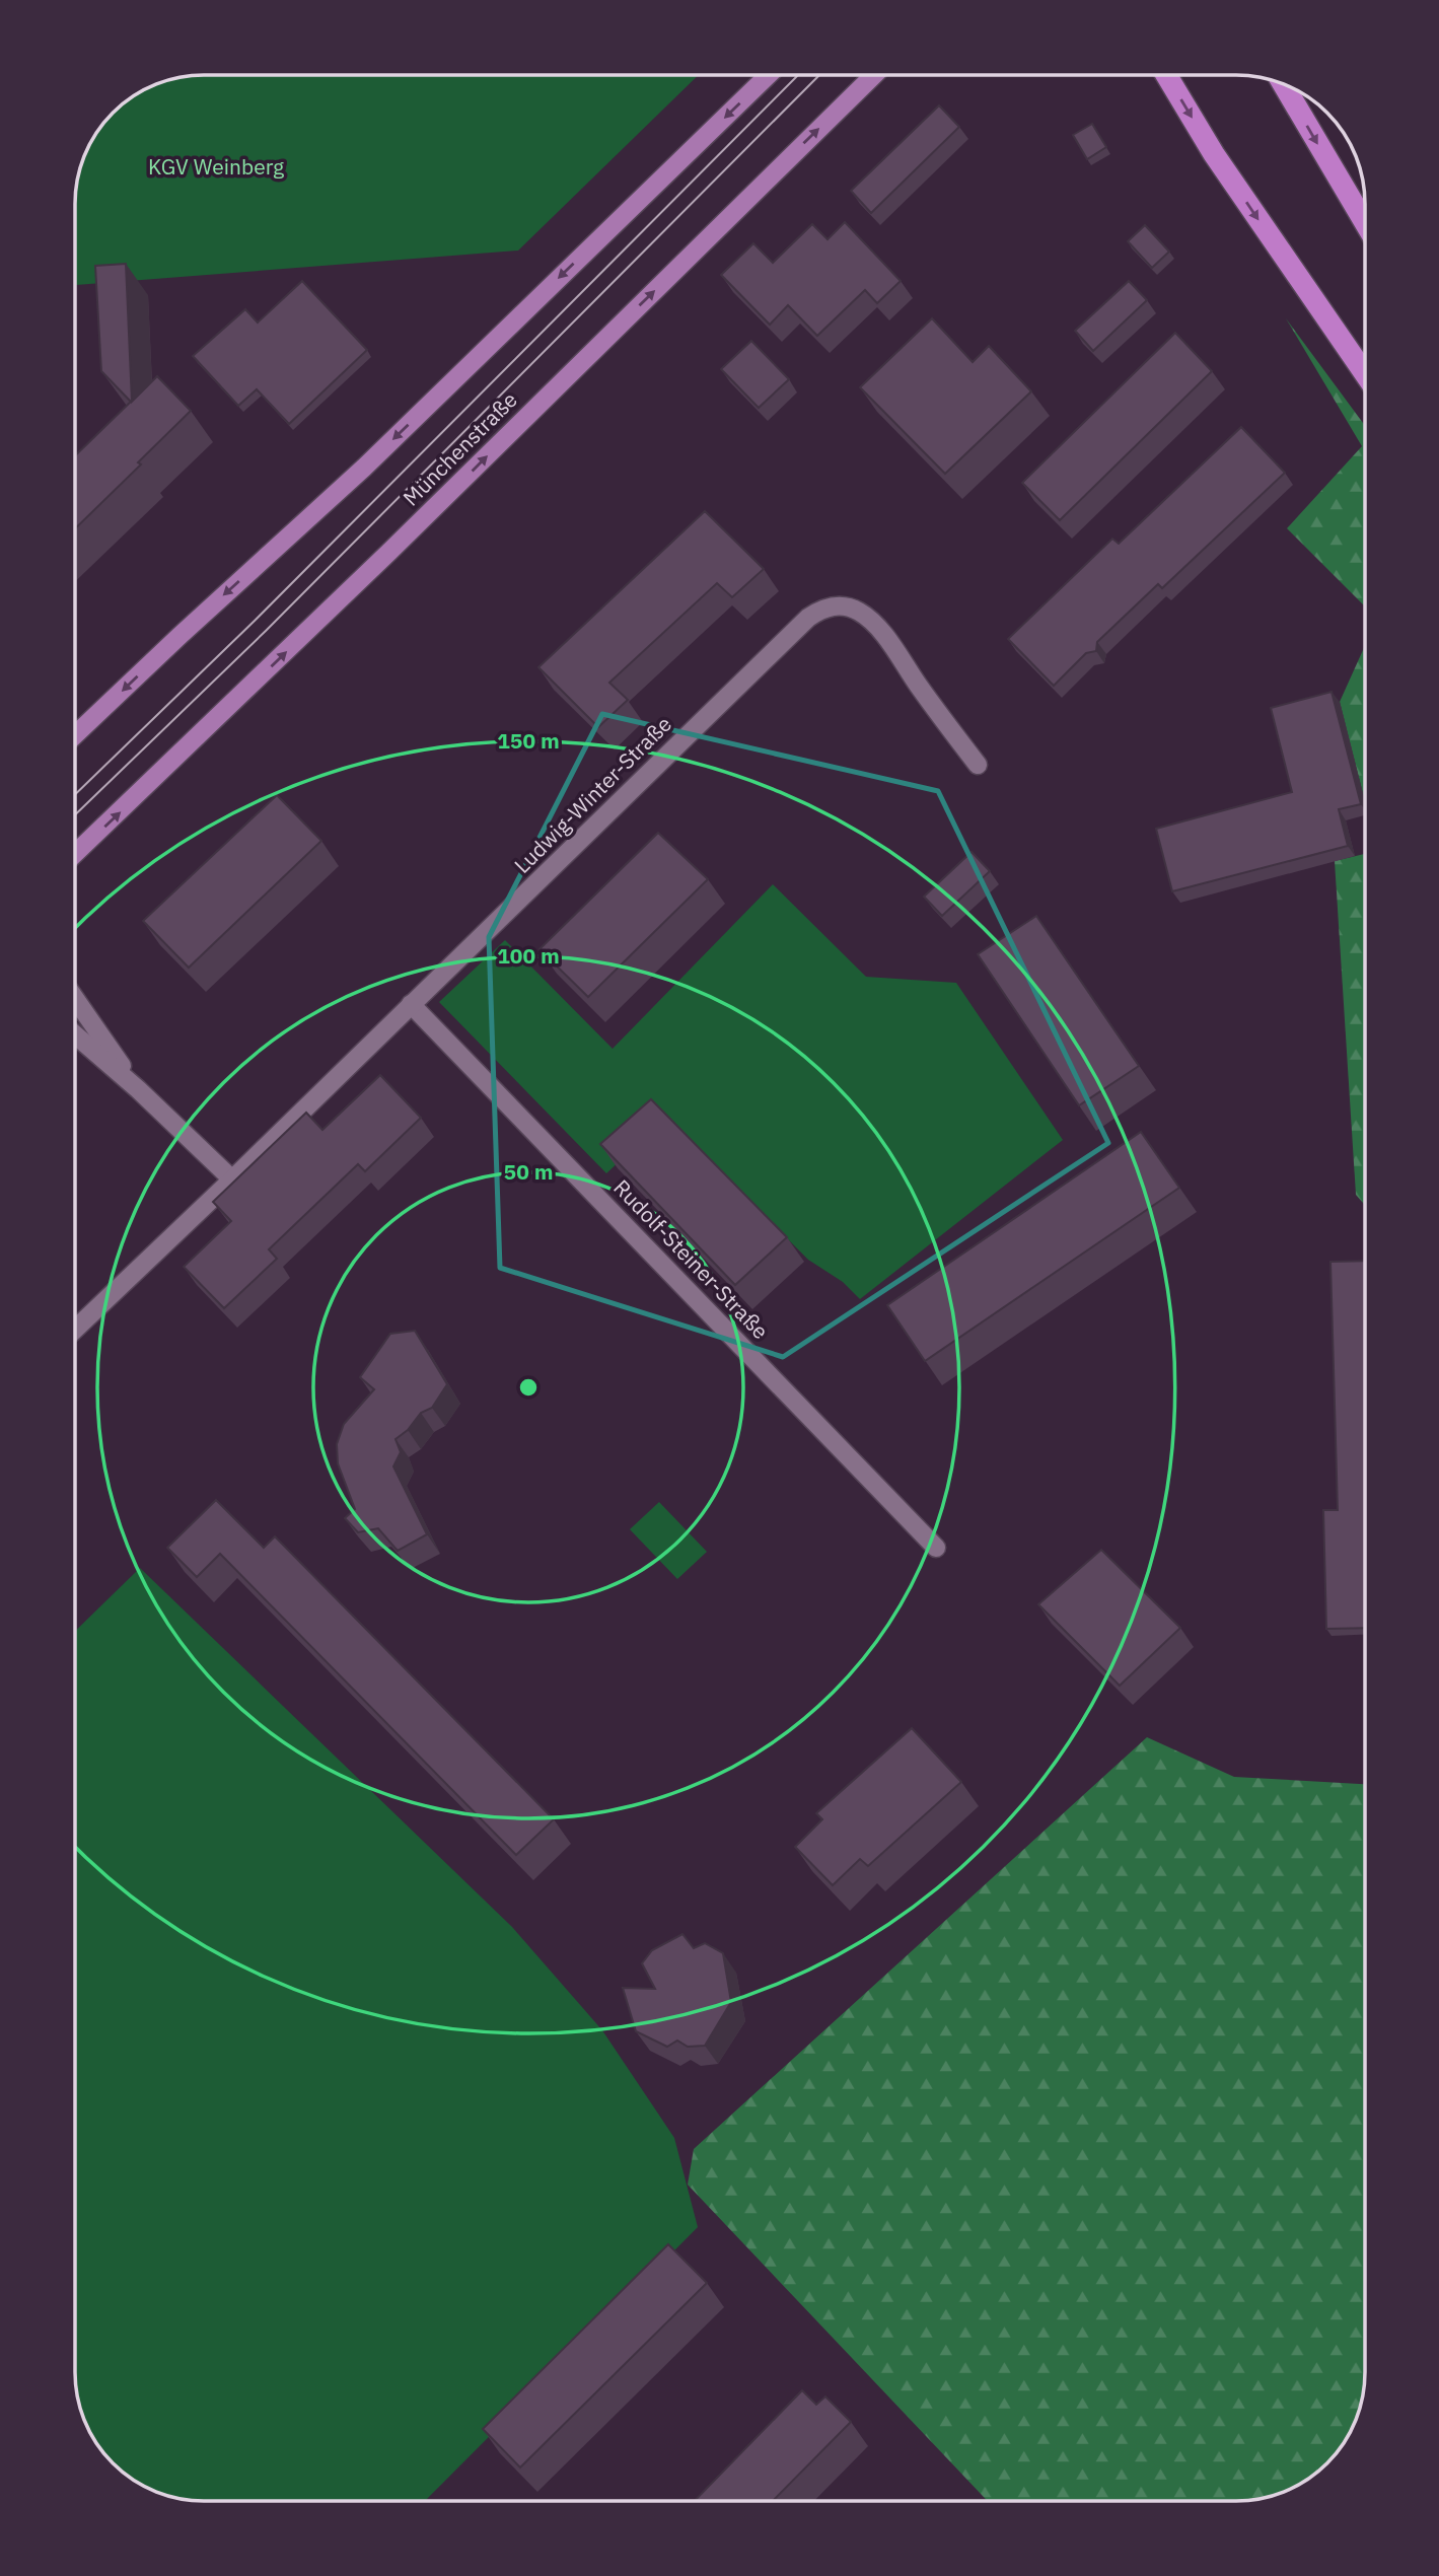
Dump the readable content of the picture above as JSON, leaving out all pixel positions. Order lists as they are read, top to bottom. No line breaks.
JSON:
{"streets":{"main road":["Münchenstraße"],"street":["Ludwig-Winter-Straße","Rudolf-Steiner-Straße"]},"crossings":[["Ludwig-Winter-Straße","Rudolf-Steiner-Straße"]],"parks":["KGV Weinberg"],"rings":["150 m","100 m","50 m"]}
